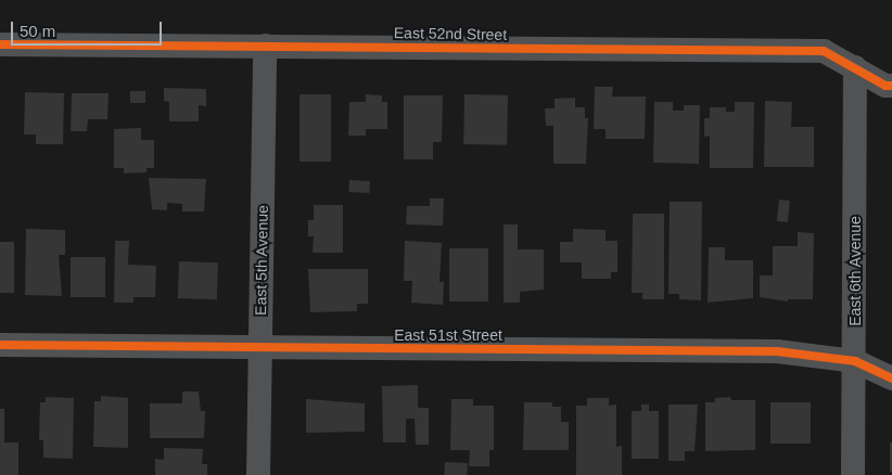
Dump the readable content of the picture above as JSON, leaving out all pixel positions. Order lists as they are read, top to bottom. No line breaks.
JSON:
{"streets":{"street":["East 52nd Street","East 5th Avenue","East 6th Avenue","East 51st Street"]},"crossings":[["East 52nd Street","East 5th Avenue"],["East 52nd Street","East 6th Avenue"],["East 5th Avenue","East 51st Street"],["East 6th Avenue","East 51st Street"]],"scale_bar":"50 m"}
